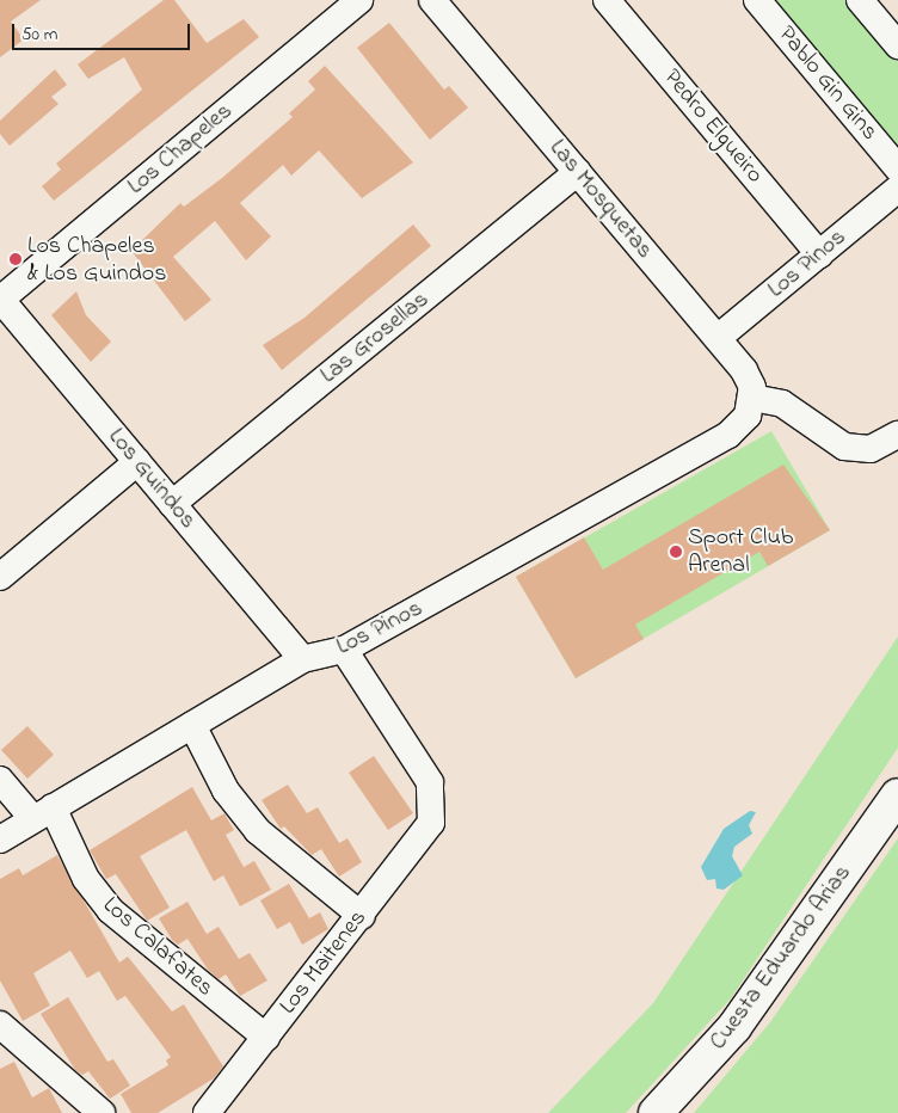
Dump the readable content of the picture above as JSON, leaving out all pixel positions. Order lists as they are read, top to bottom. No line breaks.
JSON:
{"streets":{"street":["Pablo Gin Gins","Pedro Elgueiro","Los Chapeles","Las Mosquetas","Los Pinos","Las Grosellas","Los Guindos","Los Calafates","Cuesta Eduardo Arias","Los Maitenes"]},"crossings":[["Pedro Elgueiro","Los Pinos"],["Los Chapeles","Los Guindos"],["Las Mosquetas","Los Pinos"],["Las Mosquetas","Las Grosellas"],["Los Pinos","Los Guindos"],["Los Pinos","Los Calafates"],["Los Pinos","Los Maitenes"],["Las Grosellas","Los Guindos"],["Los Calafates","Los Maitenes"]],"places":["Los Chapeles & Los Guindos","Sport Club Arenal"],"scale_bar":"50 m"}
